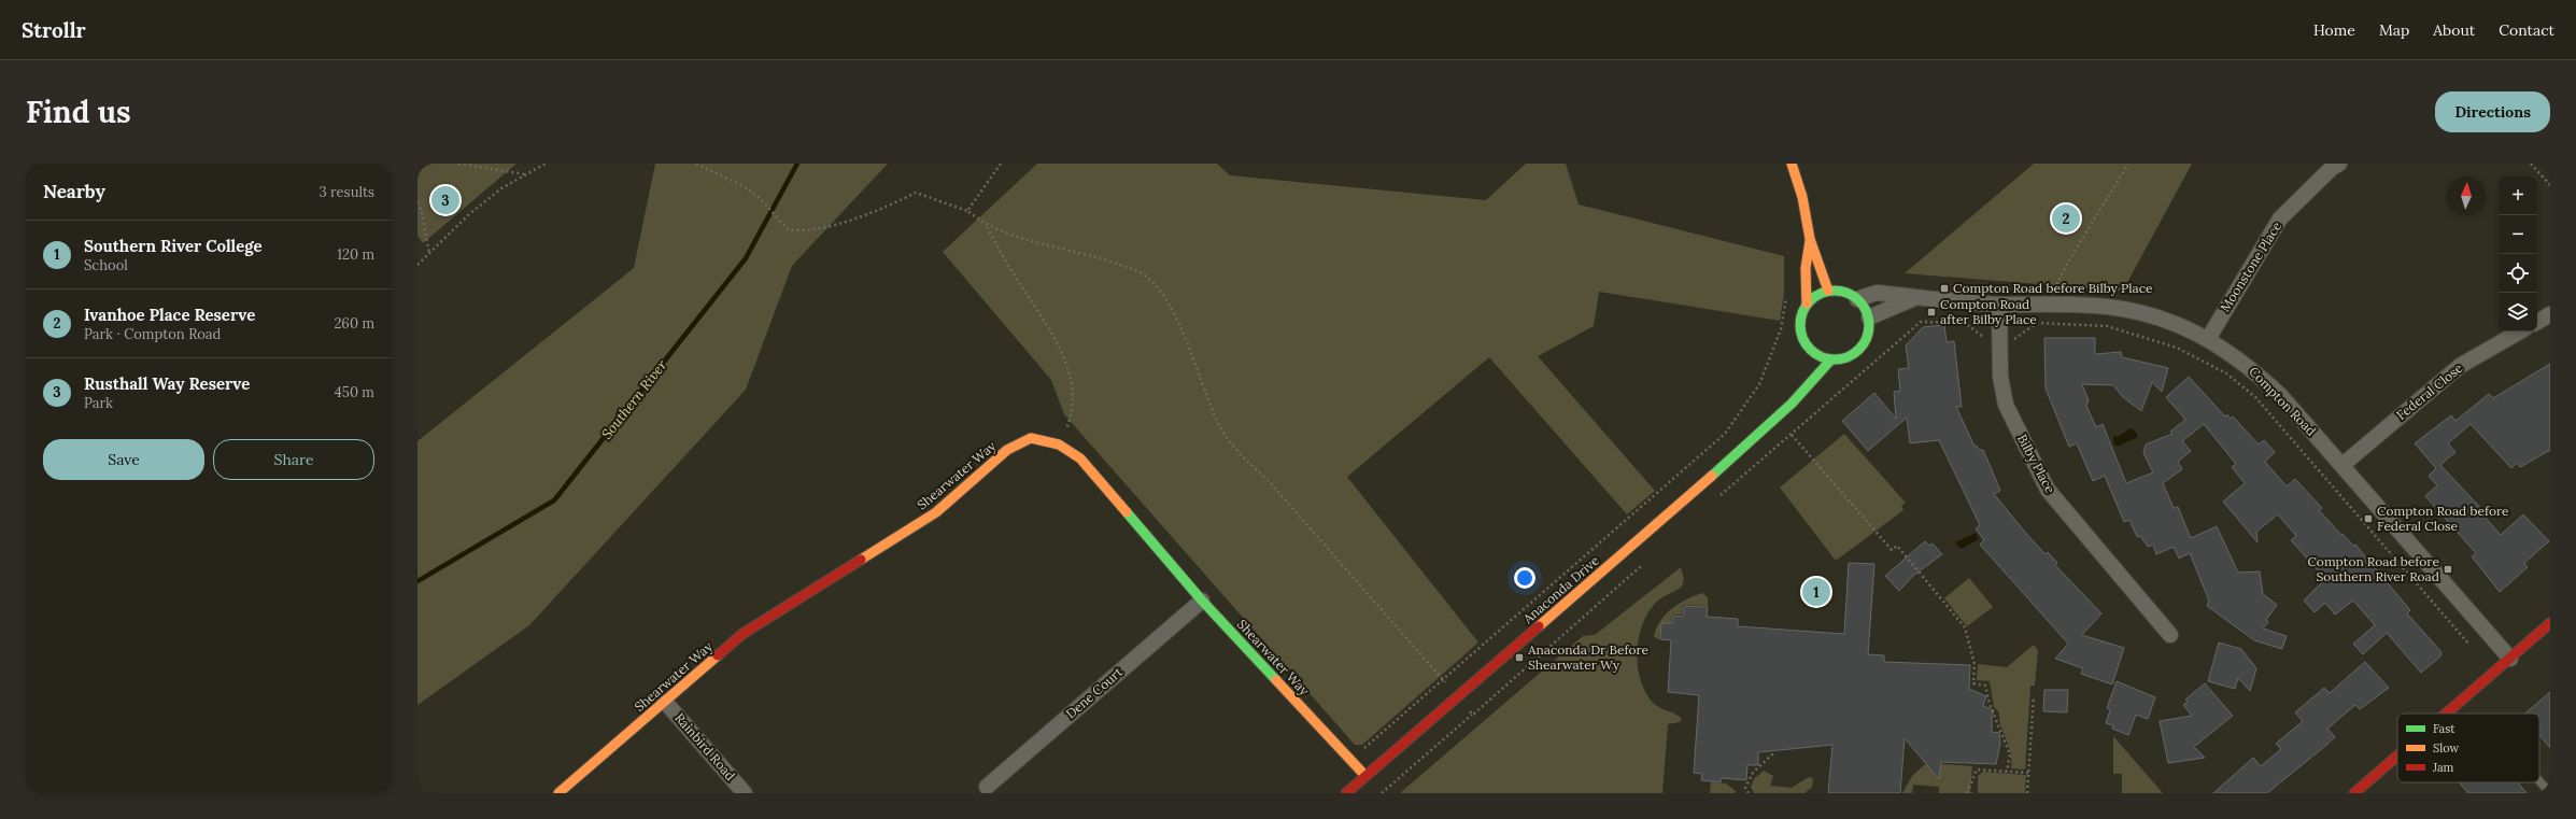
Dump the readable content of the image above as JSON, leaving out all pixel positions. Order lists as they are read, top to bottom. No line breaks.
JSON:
{"streets":{"main road":["Shearwater Way","Anaconda Drive"],"street":["Moonstone Place","Federal Close","Compton Road","Bilby Place","Dene Court","Rainbird Road"]},"crossings":[["Moonstone Place","Compton Road"],["Federal Close","Compton Road"],["Compton Road","Bilby Place"],["Compton Road","Anaconda Drive"],["Shearwater Way","Anaconda Drive"],["Shearwater Way","Dene Court"],["Shearwater Way","Rainbird Road"]],"water":["Southern River"],"places":{"transit":["Compton Road before Bilby Place","Compton Road after Bilby Place","Compton Road before Federal Close","Compton Road before Southern River Road","Anaconda Dr Before Shearwater Wy"]},"legend":["Fast","Slow","Jam"],"north":"top","page":{"header":"Strollr","nav":["Home","Map","About","Contact"],"buttons":["Directions",["Save","Share"]],"title":"Find us","heading":["Nearby","3 results"],"map_buttons":["+","−"],"pins":["3","2","1"],"list":[{"mark":"1","name":"Southern River College","note":"School","value":"120 m"},{"mark":"2","name":"Ivanhoe Place Reserve","note":"Park · Compton Road","value":"260 m"},{"mark":"3","name":"Rusthall Way Reserve","note":"Park","value":"450 m"}]}}
